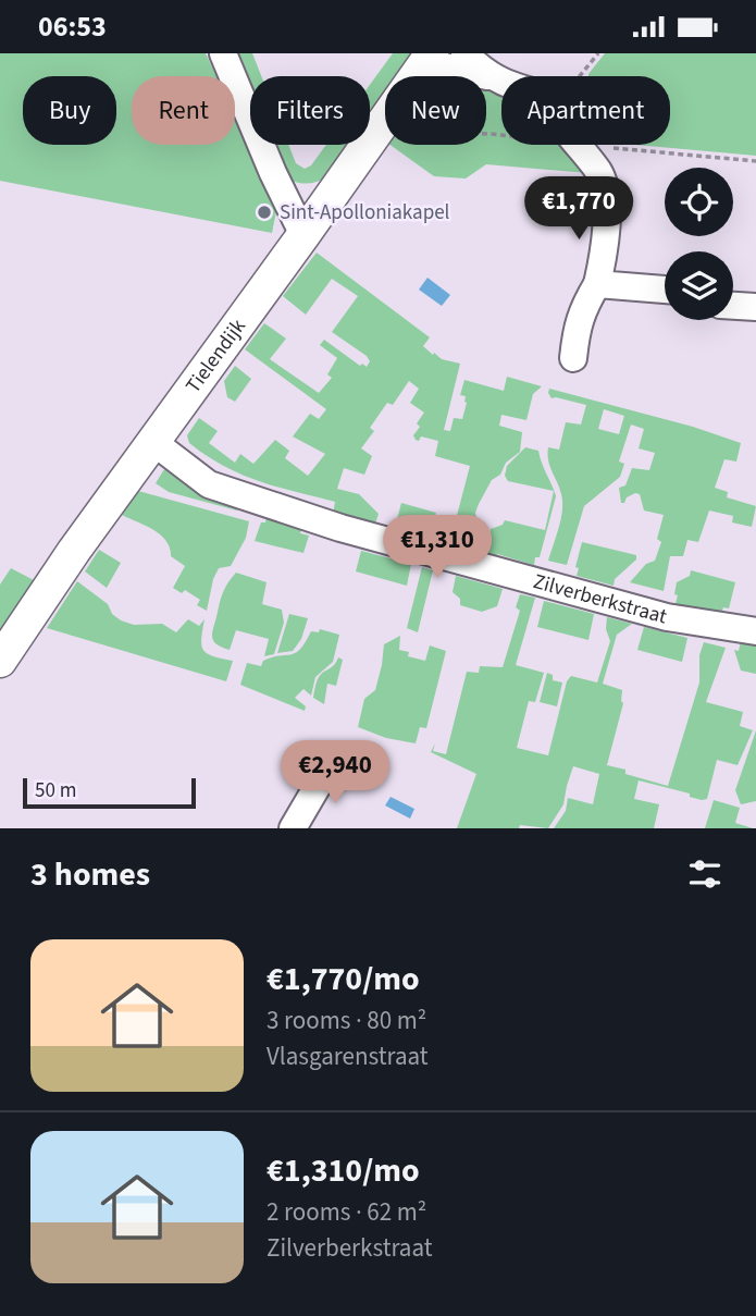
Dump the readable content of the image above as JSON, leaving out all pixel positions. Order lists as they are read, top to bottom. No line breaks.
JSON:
{"streets":{"street":["Tielendijk","Zilverberkstraat"]},"crossings":[["Tielendijk","Zilverberkstraat"]],"places":["Sint-Apolloniakapel"],"scale_bar":"50 m","page":{"status":"06:53","chip":["Buy","Rent","Filters","New","Apartment"],"price":["€1,770","€1,310","€2,940"],"scale":"50 m","heading":"3 homes","list":[{"name":"€1,770/mo","note":"3 rooms · 80 m² · Vlasgarenstraat"},{"name":"€1,310/mo","note":"2 rooms · 62 m² · Zilverberkstraat"}]}}
